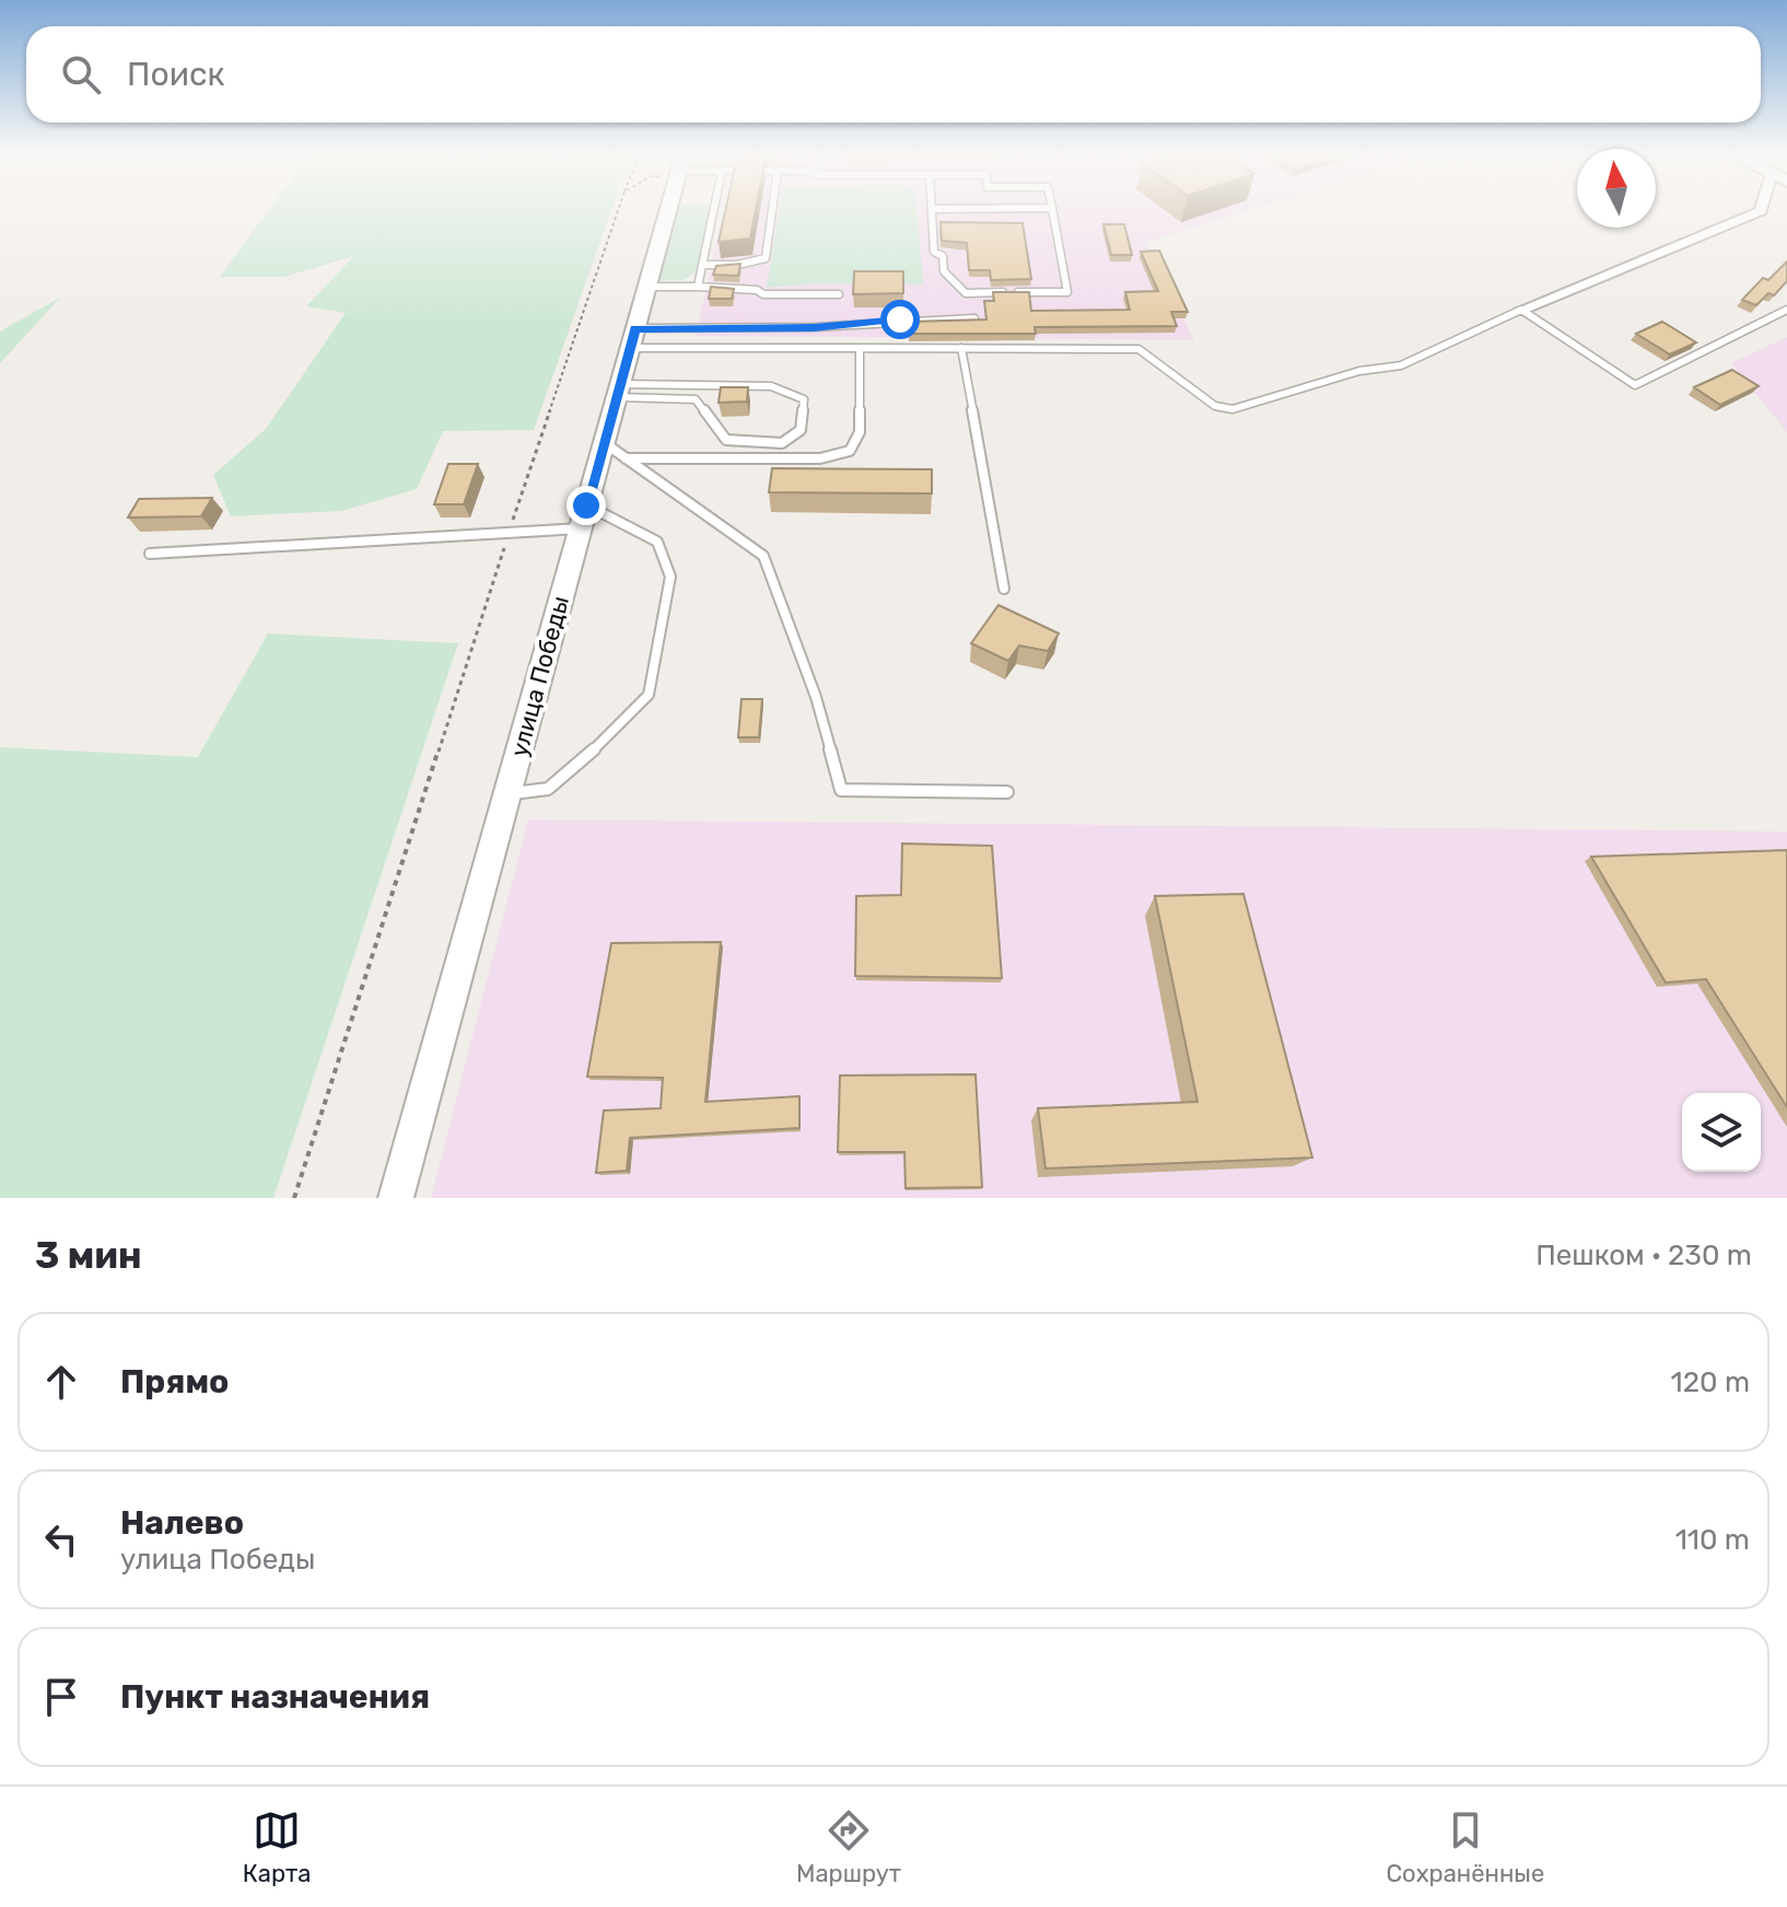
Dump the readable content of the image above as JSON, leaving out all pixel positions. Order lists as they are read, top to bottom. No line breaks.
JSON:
{"streets":{"main road":["улица Победы"]},"north":"top","page":{"search":"Поиск","heading":["3 мин","Пешком · 230 m"],"list":[["Прямо","120 m"],["Налево","улица Победы","110 m"],"Пункт назначения"],"nav":["Карта","Маршрут","Сохранённые"]}}
